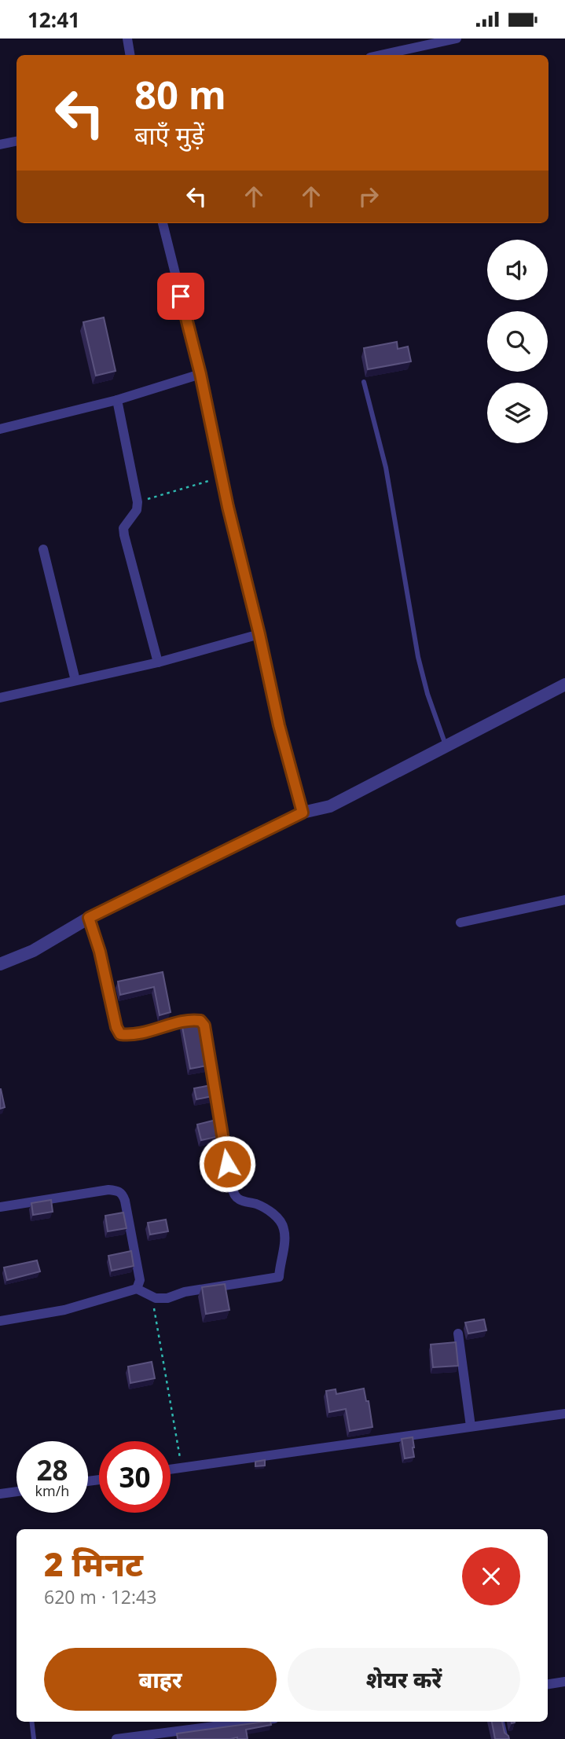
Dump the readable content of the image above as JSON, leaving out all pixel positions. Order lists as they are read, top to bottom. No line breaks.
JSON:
{"page":{"status":"12:41","turn":["80 m","बाएँ मुड़ें"],"speed":"28 km/h","limit":"30","heading":["2 मिनट","620 m · 12:43"],"buttons":["बाहर","शेयर करें"]}}
